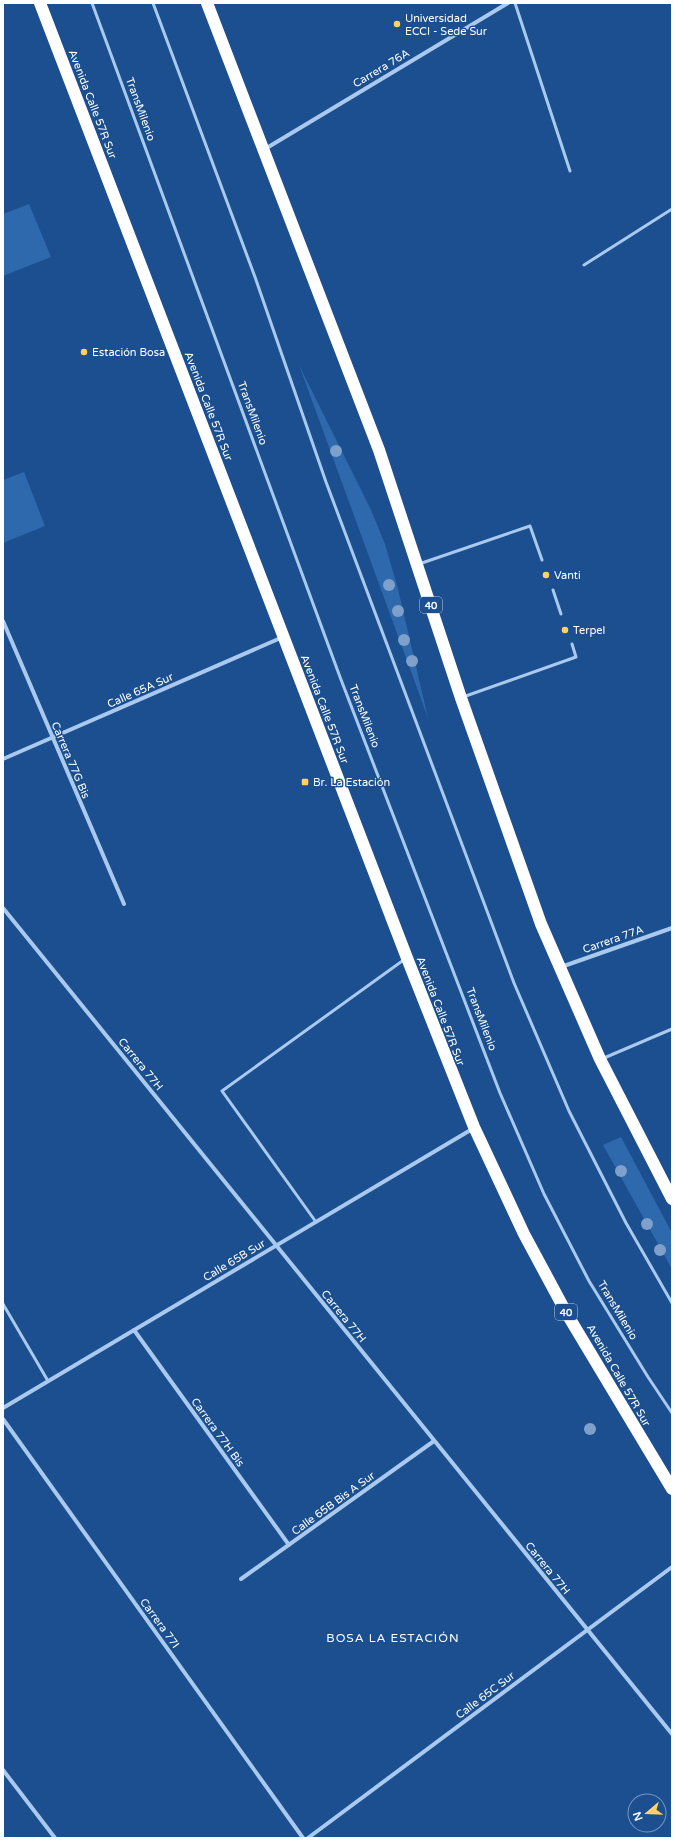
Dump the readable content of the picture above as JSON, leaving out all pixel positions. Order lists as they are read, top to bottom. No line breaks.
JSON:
{"streets":{"highway":["Avenida Calle 57R Sur","40"],"street":["Carrera 76A","Calle 65A Sur","Carrera 77G Bis","Carrera 77A","Carrera 77H","Calle 65B Sur","Carrera 77H Bis","Calle 65B Bis A Sur","Carrera 77I","Calle 65C Sur"],"lane":["TransMilenio"]},"crossings":[["Carrera 76A","40"],["Avenida Calle 57R Sur","Calle 65A Sur"],["Avenida Calle 57R Sur","Calle 65B Sur"],["40","Carrera 77A"],["Calle 65A Sur","Carrera 77G Bis"],["Carrera 77H","Calle 65B Sur"],["Carrera 77H","Calle 65B Bis A Sur"],["Carrera 77H","Calle 65C Sur"],["Calle 65B Sur","Carrera 77H Bis"],["Carrera 77H Bis","Calle 65B Bis A Sur"]],"districts":["BOSA LA ESTACIÓN"],"places":{"other":["Universidad ECCI - Sede Sur","Estación Bosa","Vanti","Terpel"],"transit":["Br. La Estación"]},"north":"left"}
